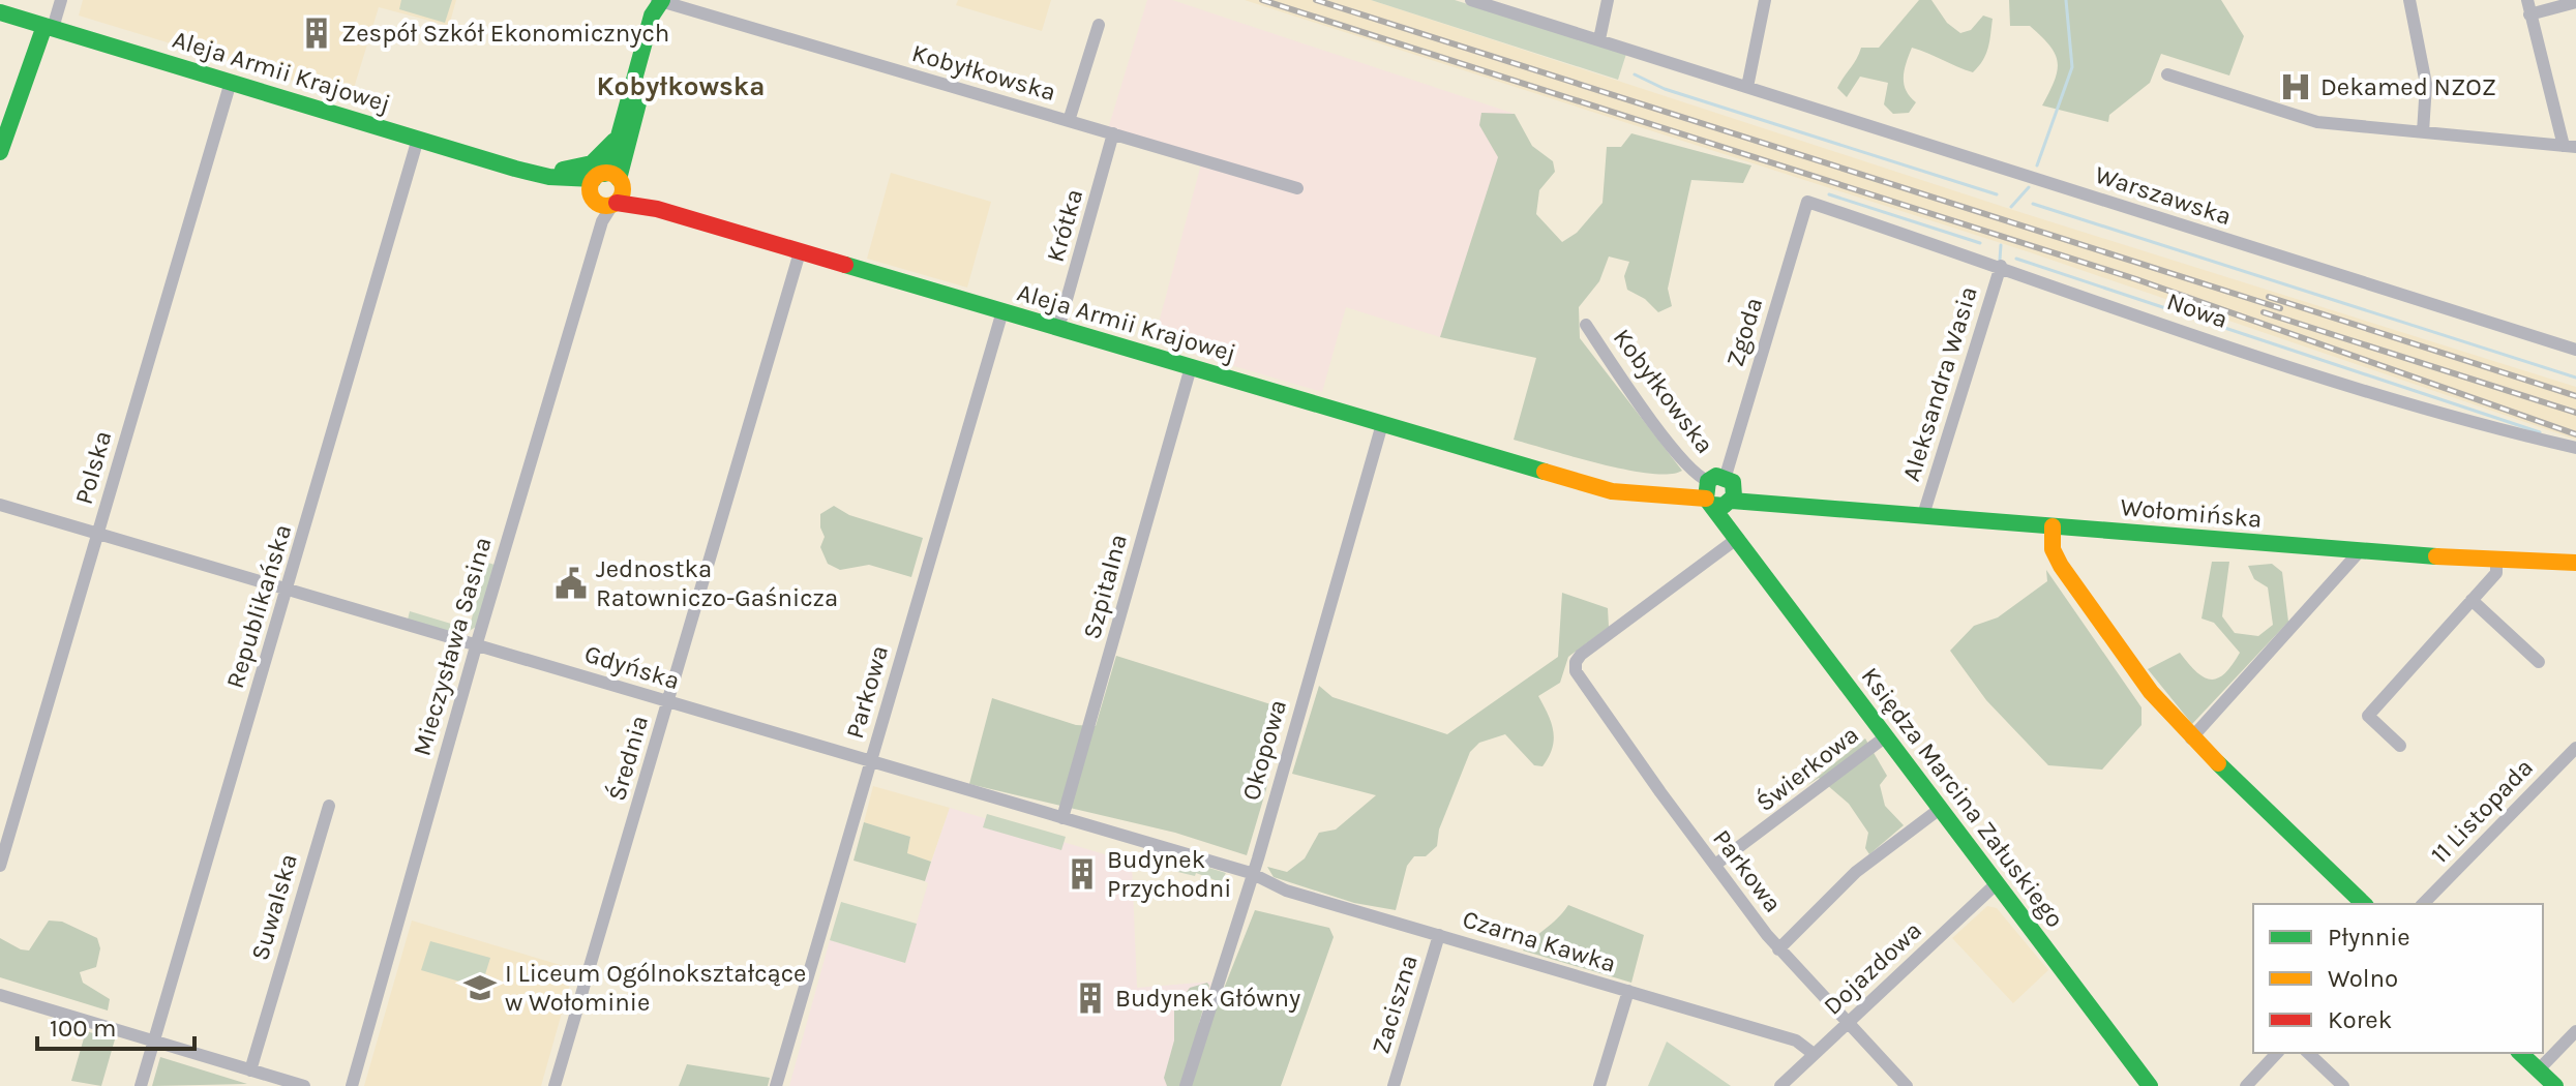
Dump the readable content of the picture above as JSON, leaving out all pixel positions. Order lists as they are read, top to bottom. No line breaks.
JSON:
{"streets":{"street":["Aleja Armii Krajowej","Kobyłkowska","Warszawska","Krótka","Nowa","Zgoda","Aleksandra Wasia","Polska","Wołomińska","Szpitalna","Republikańska","Mieczysława Sasina","Gdyńska","Parkowa","Okopowa","Średnia","Świerkowa","Księdza Marcina Załuskiego","11 Listopada","Suwalska","Czarna Kawka","Dojazdowa","Zaciszna"]},"crossings":[["Aleja Armii Krajowej","Kobyłkowska"],["Aleja Armii Krajowej","Krótka"],["Aleja Armii Krajowej","Zgoda"],["Aleja Armii Krajowej","Polska"],["Aleja Armii Krajowej","Wołomińska"],["Aleja Armii Krajowej","Szpitalna"],["Aleja Armii Krajowej","Republikańska"],["Aleja Armii Krajowej","Mieczysława Sasina"],["Aleja Armii Krajowej","Parkowa"],["Aleja Armii Krajowej","Okopowa"],["Aleja Armii Krajowej","Średnia"],["Aleja Armii Krajowej","Księdza Marcina Załuskiego"],["Kobyłkowska","Krótka"],["Kobyłkowska","Zgoda"],["Kobyłkowska","Wołomińska"],["Kobyłkowska","Mieczysława Sasina"],["Kobyłkowska","Księdza Marcina Załuskiego"],["Nowa","Zgoda"],["Nowa","Aleksandra Wasia"],["Zgoda","Wołomińska"],["Zgoda","Księdza Marcina Załuskiego"],["Aleksandra Wasia","Wołomińska"],["Polska","Gdyńska"],["Wołomińska","Księdza Marcina Załuskiego"],["Szpitalna","Gdyńska"],["Republikańska","Gdyńska"],["Mieczysława Sasina","Gdyńska"],["Gdyńska","Parkowa"],["Gdyńska","Okopowa"],["Gdyńska","Średnia"],["Gdyńska","Czarna Kawka"],["Parkowa","Świerkowa"],["Parkowa","Księdza Marcina Załuskiego"],["Parkowa","Dojazdowa"],["Okopowa","Czarna Kawka"],["Świerkowa","Księdza Marcina Załuskiego"],["Księdza Marcina Załuskiego","Dojazdowa"],["Czarna Kawka","Dojazdowa"],["Czarna Kawka","Zaciszna"]],"districts":["Kobyłkowska"],"places":{"building":["Zespół Szkół Ekonomicznych","Budynek Przychodni","Budynek Główny"],"hospital":["Dekamed NZOZ"],"public building":["Jednostka Ratowniczo-Gaśnicza"],"school or university":["I Liceum Ogólnokształcące w Wołominie"]},"legend":["Płynnie","Wolno","Korek"],"scale_bar":"100 m"}
